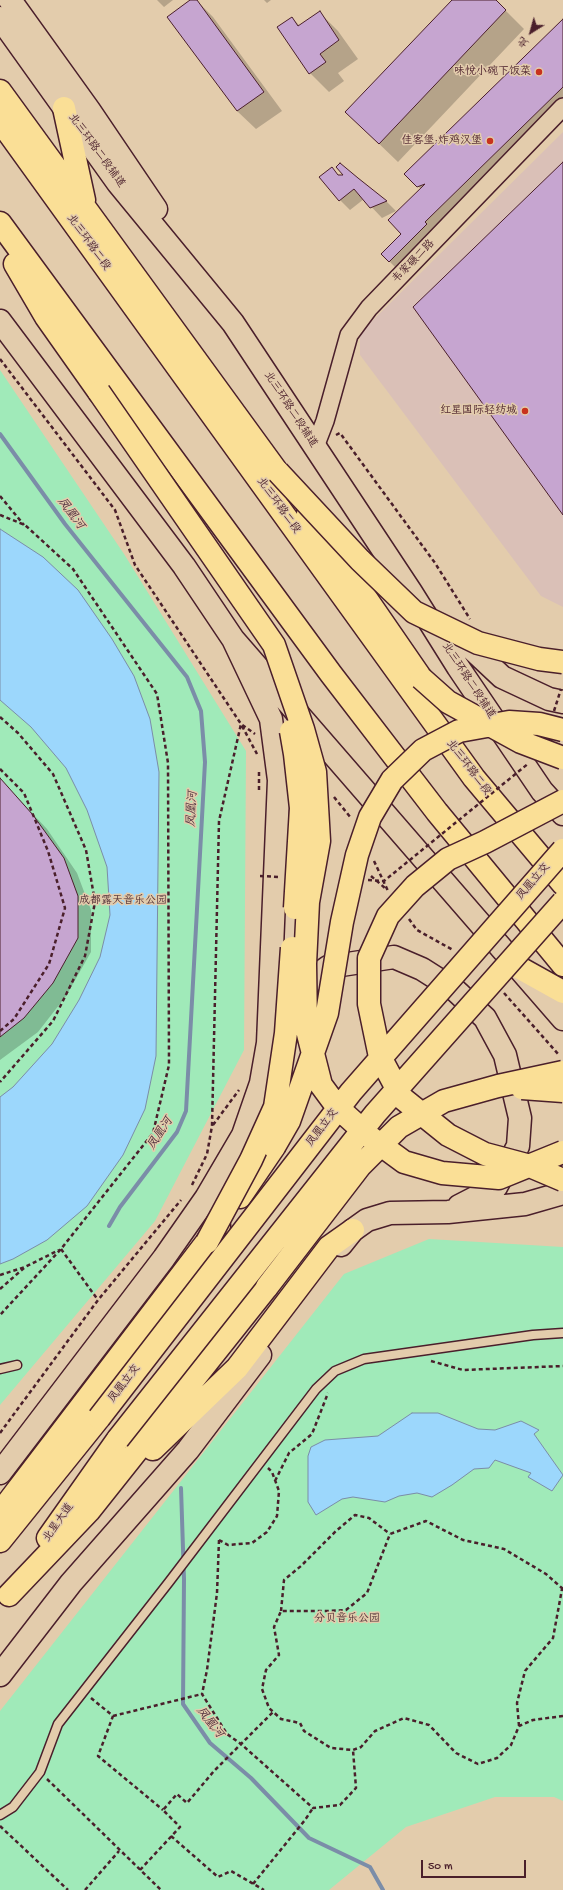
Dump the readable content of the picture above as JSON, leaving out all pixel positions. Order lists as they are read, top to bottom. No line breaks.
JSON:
{"streets":{"highway":["北三环路二段","凤凰立交","北星大道"],"main road":["北三环路二段辅道"],"street":["韦家碾二路"]},"crossings":[["北三环路二段辅道","韦家碾二路"]],"water":["凤凰河"],"parks":["成都露天音乐公园","分贝音乐公园"],"places":["味悦小碗下饭菜","佳客堡·炸鸡汉堡","红星国际轻纺城"],"scale_bar":"50 m","north":"bottom left"}
